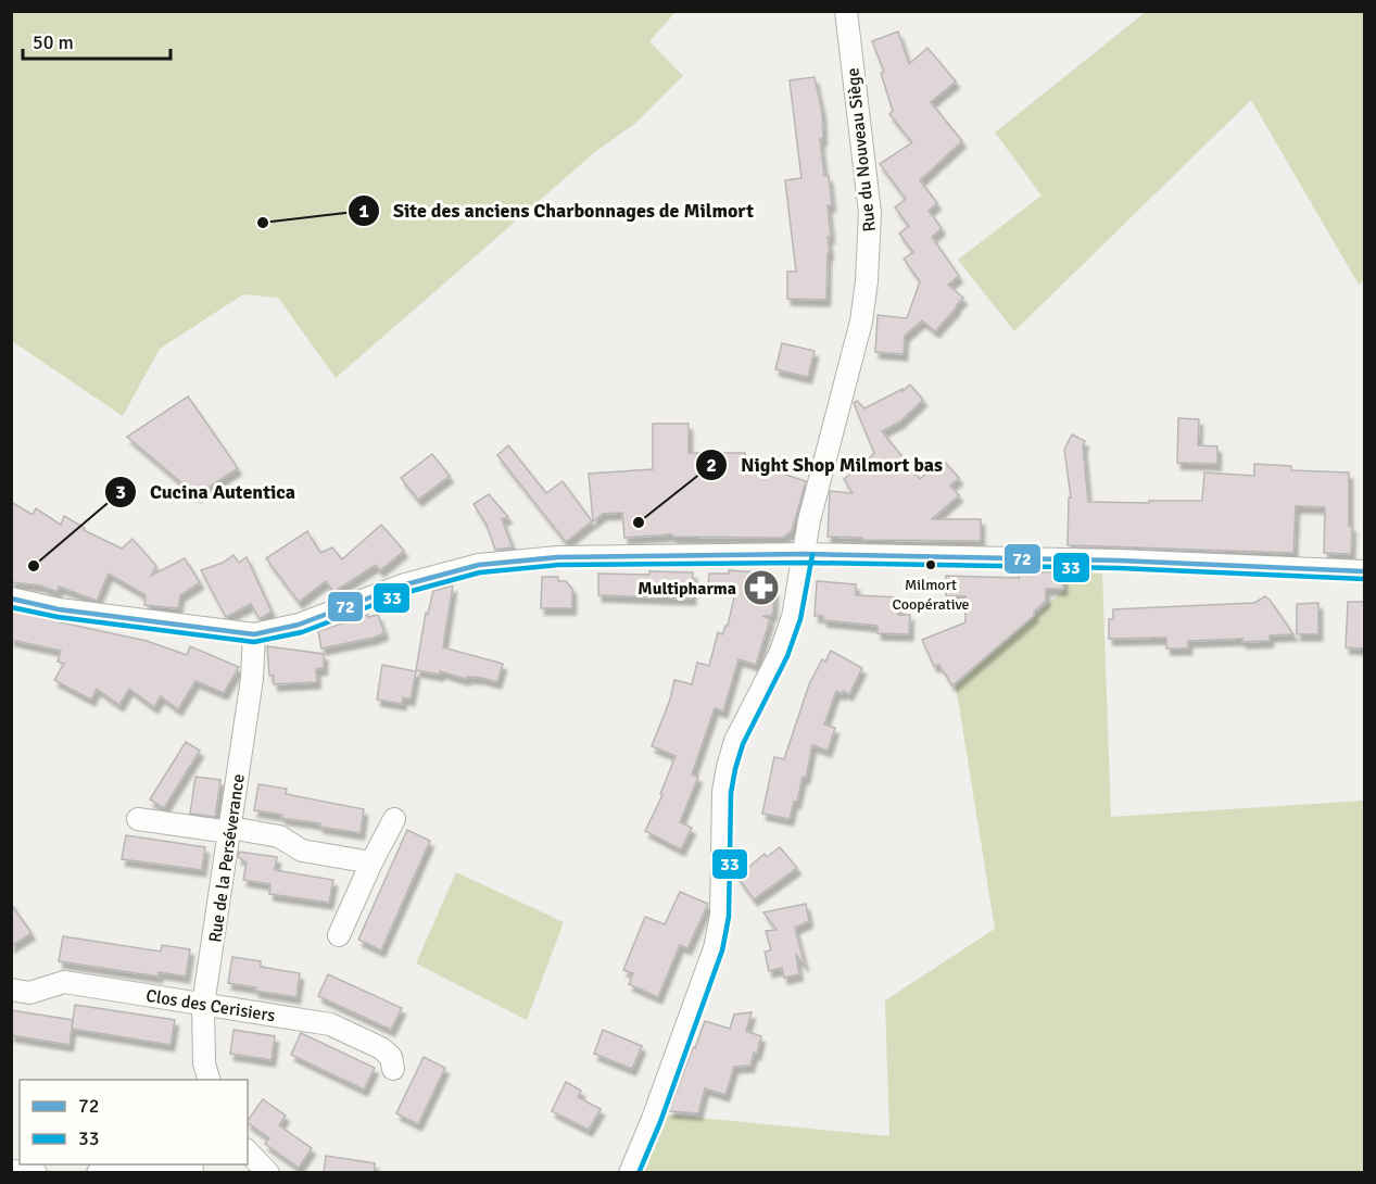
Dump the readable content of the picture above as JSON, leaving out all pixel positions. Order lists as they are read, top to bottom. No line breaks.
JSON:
{"streets":{"street":["Rue du Nouveau Siège","Rue de la Perséverance","Clos des Cerisiers"]},"crossings":[["Rue de la Perséverance","Clos des Cerisiers"]],"places":{"other":["Site des anciens Charbonnages de Milmort","Night Shop Milmort bas","Milmort Coopérative","Cucina Autentica"],"pharmacy":["Multipharma"]},"lines":["transit line 72","transit line 33"],"legend":["72","33"],"scale_bar":"50 m"}
